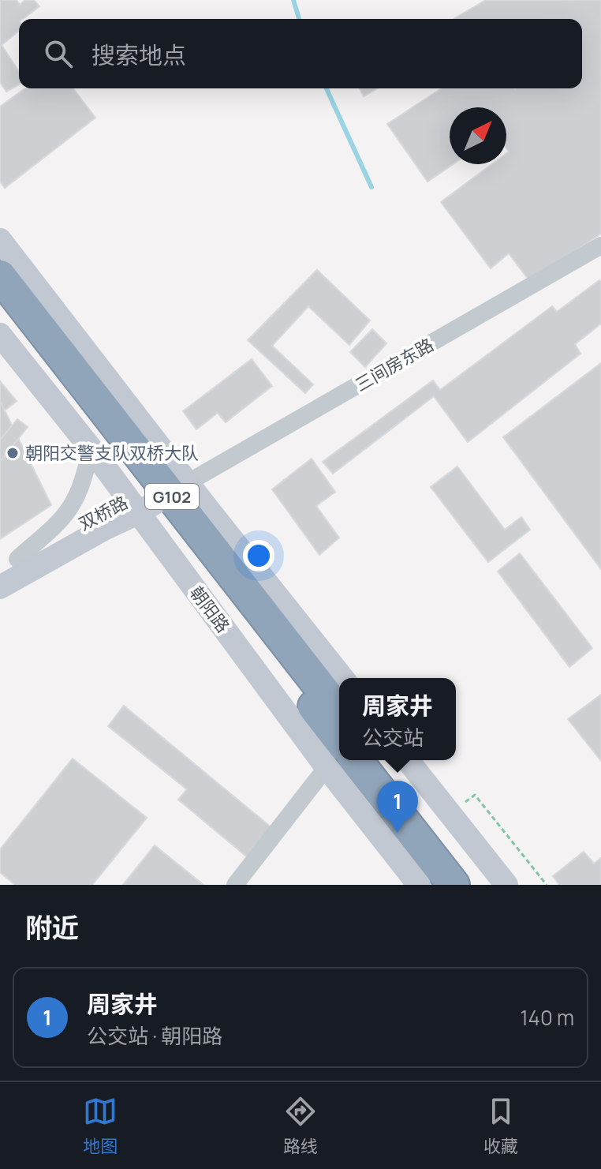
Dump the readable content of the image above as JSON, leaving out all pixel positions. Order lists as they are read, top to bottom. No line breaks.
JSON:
{"streets":{"highway":["G102","朝阳路"],"street":["三间房东路","双桥路"]},"crossings":[["三间房东路","双桥路"],["三间房东路","朝阳路"],["双桥路","朝阳路"]],"places":["朝阳交警支队双桥大队"],"north":"top right","page":{"search":"搜索地点","popup":["周家井","公交站"],"pins":"1","heading":"附近","list":[{"mark":"1","name":"周家井","note":"公交站 · 朝阳路","value":"140 m"}],"nav":["地图","路线","收藏"]}}
